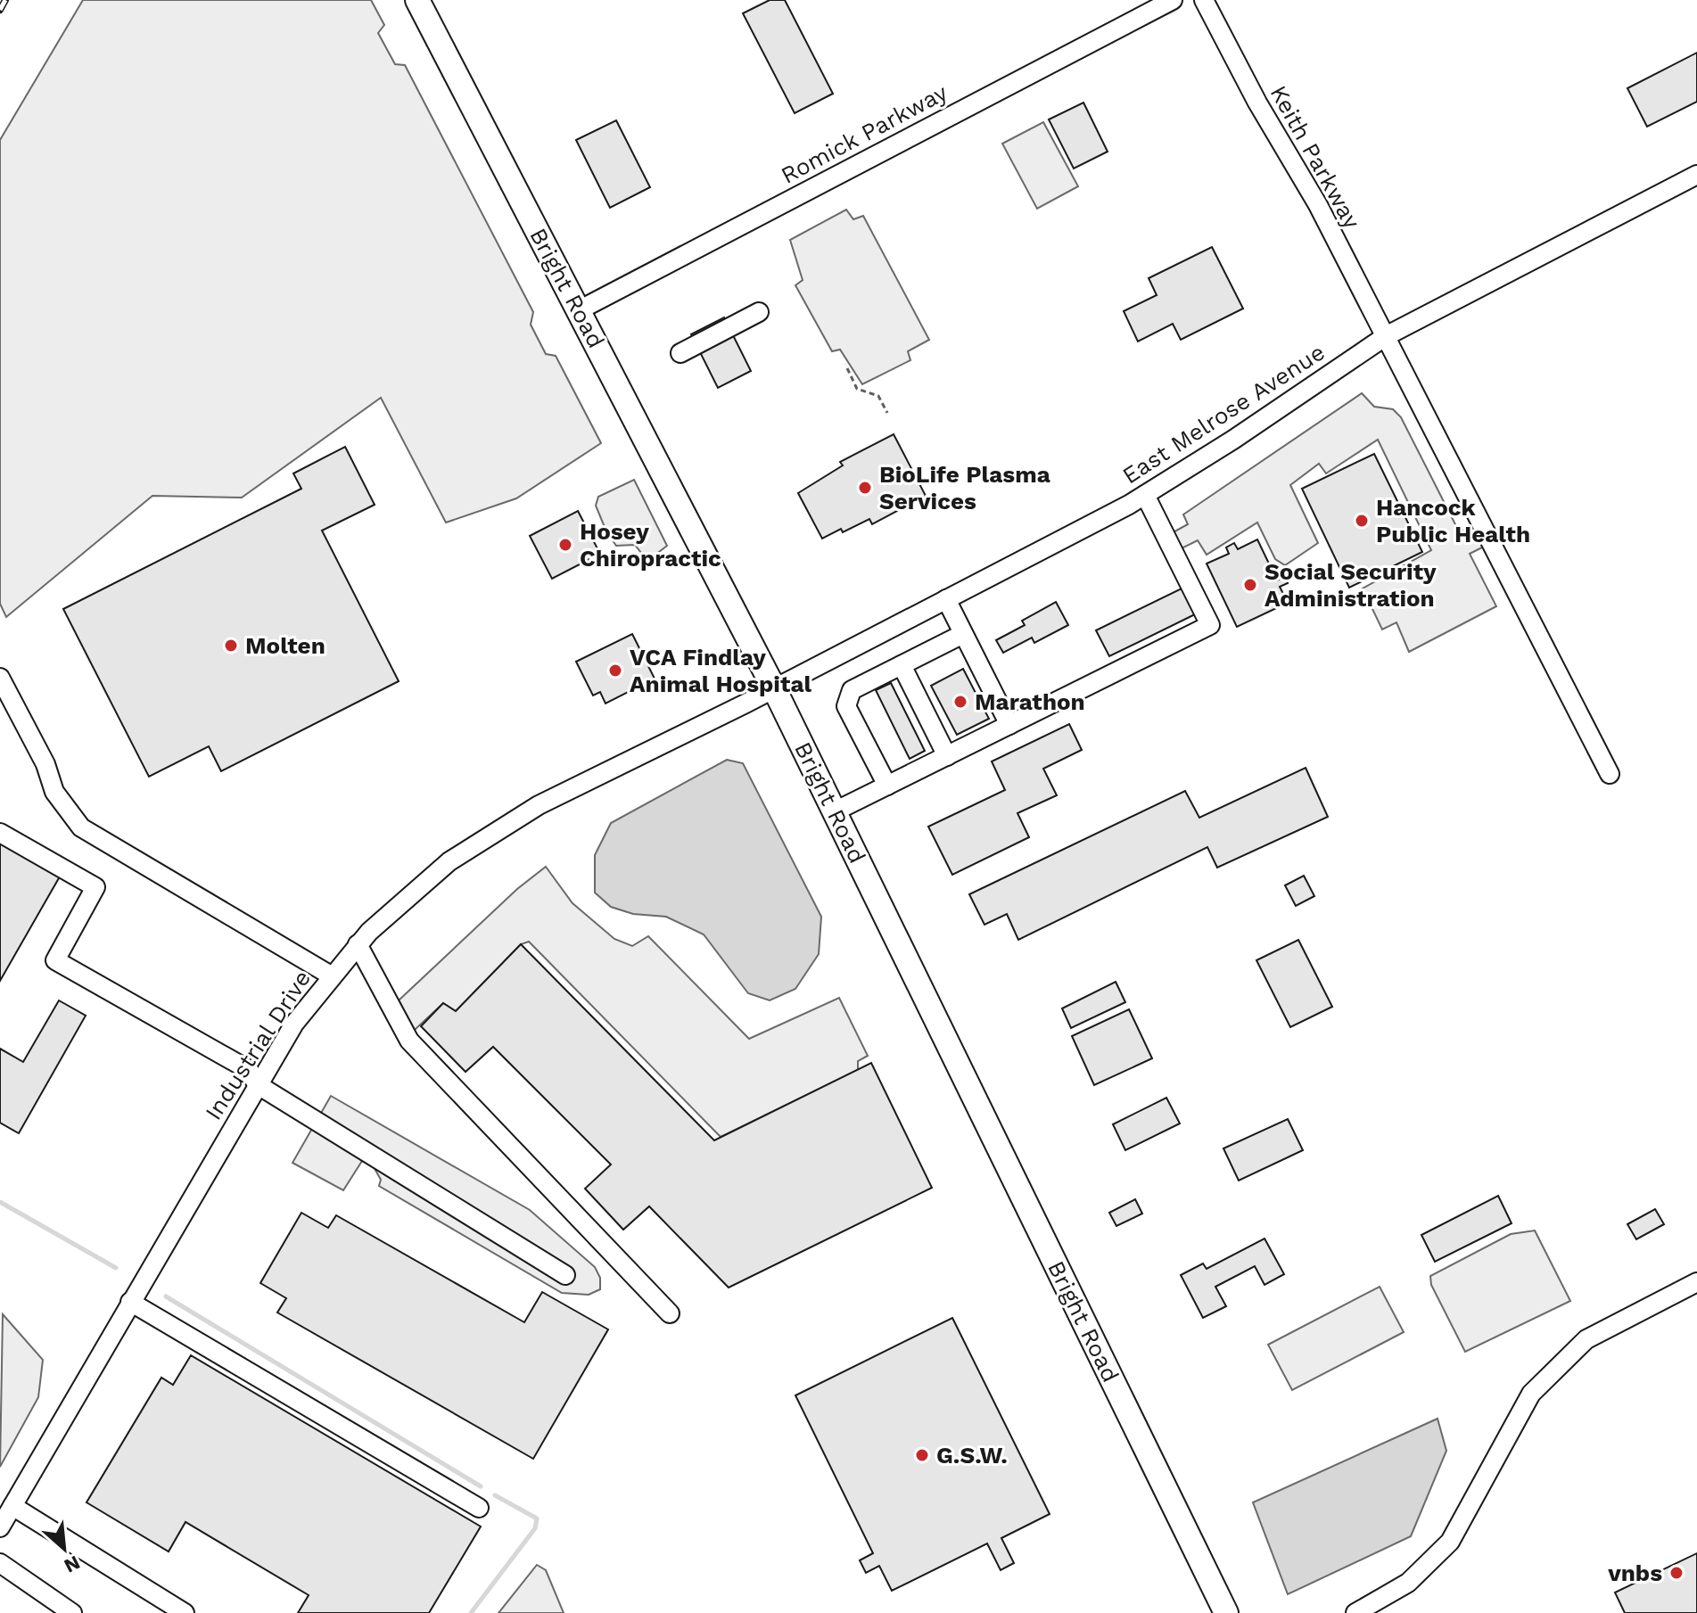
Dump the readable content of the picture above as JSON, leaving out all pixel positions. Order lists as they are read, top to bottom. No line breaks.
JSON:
{"streets":{"main road":["Bright Road"],"street":["Romick Parkway","Keith Parkway","East Melrose Avenue","Industrial Drive"]},"crossings":[["Romick Parkway","Bright Road"],["Keith Parkway","East Melrose Avenue"],["Bright Road","East Melrose Avenue"],["Bright Road","Industrial Drive"],["East Melrose Avenue","Industrial Drive"]],"places":["BioLife Plasma Services","Hancock Public Health","Hosey Chiropractic","Social Security Administration","Molten","VCA Findlay Animal Hospital","Marathon","G.S.W.","vnbs"],"north":"bottom right"}
